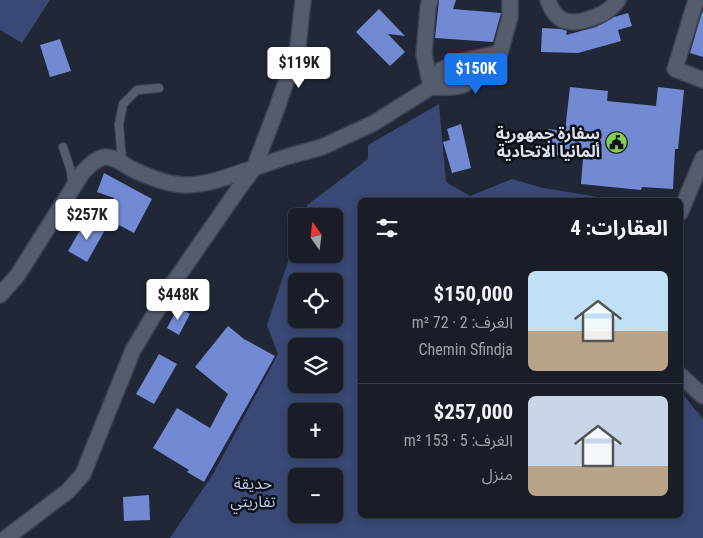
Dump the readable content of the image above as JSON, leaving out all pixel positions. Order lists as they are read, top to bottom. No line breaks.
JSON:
{"parks":["حديقة تفاريتي"],"places":{"public building":["سفارة جمهورية ألمانيا الاتحادية"]},"north":"top","page":{"price":["$119K","$150K","$257K","$448K"],"heading":"العقارات: 4","map_buttons":["+","−"],"list":[{"name":"$150,000","note":"الغرف: 2 · 72 m² · Chemin Sfindja"},{"name":"$257,000","note":"الغرف: 5 · 153 m² · منزل"}]}}
